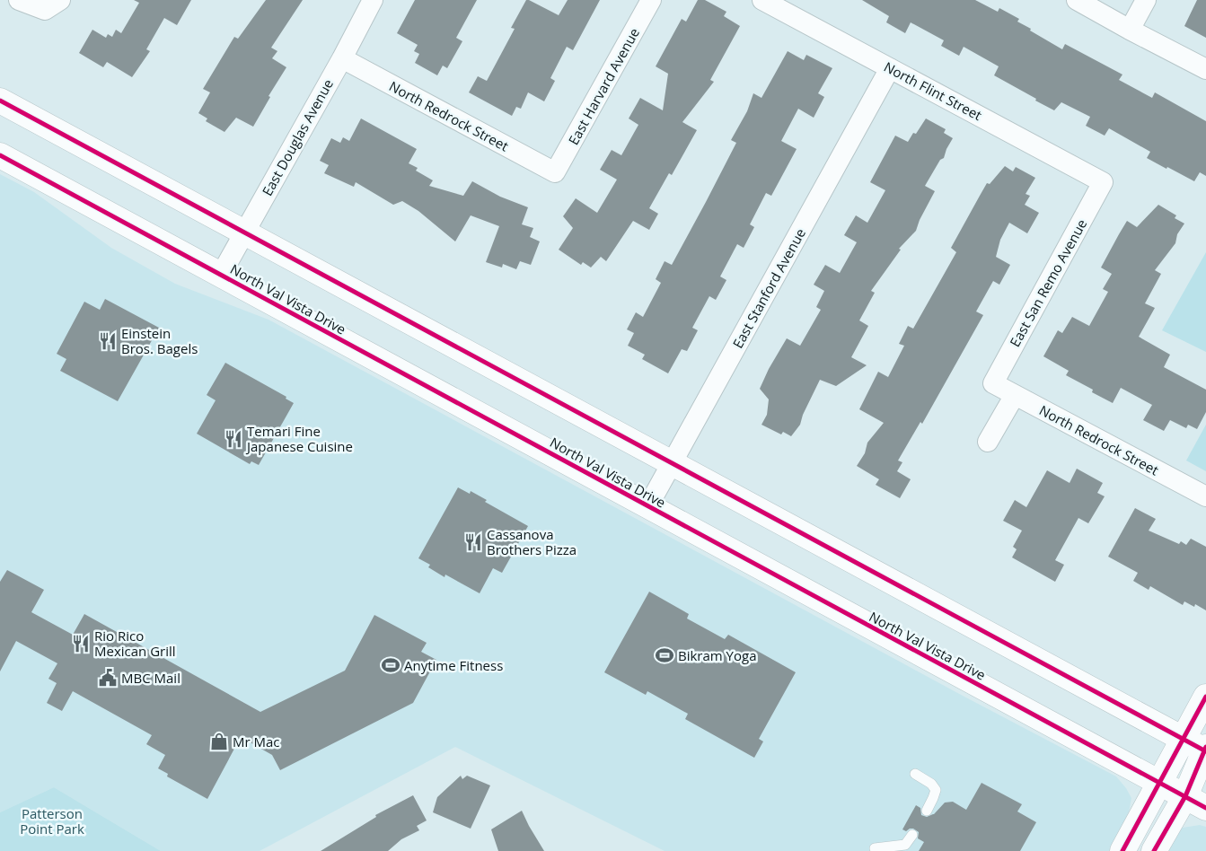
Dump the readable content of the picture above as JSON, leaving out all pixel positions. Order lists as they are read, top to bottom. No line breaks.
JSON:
{"streets":{"main road":["North Val Vista Drive"],"street":["East Harvard Avenue","North Flint Street","North Redrock Street","East Douglas Avenue","East San Remo Avenue","East Stanford Avenue"]},"crossings":[["East Harvard Avenue","North Redrock Street"],["North Flint Street","East San Remo Avenue"],["North Flint Street","East Stanford Avenue"],["North Redrock Street","East Douglas Avenue"],["North Redrock Street","East San Remo Avenue"],["East Douglas Avenue","North Val Vista Drive"],["East Stanford Avenue","North Val Vista Drive"]],"parks":["Patterson Point Park"],"places":{"restaurant":["Einstein Bros. Bagels","Temari Fine Japanese Cuisine","Cassanova Brothers Pizza","Rio Rico Mexican Grill"],"sports":["Bikram Yoga","Anytime Fitness"],"public building":["MBC Mail"],"shop":["Mr Mac"]}}
